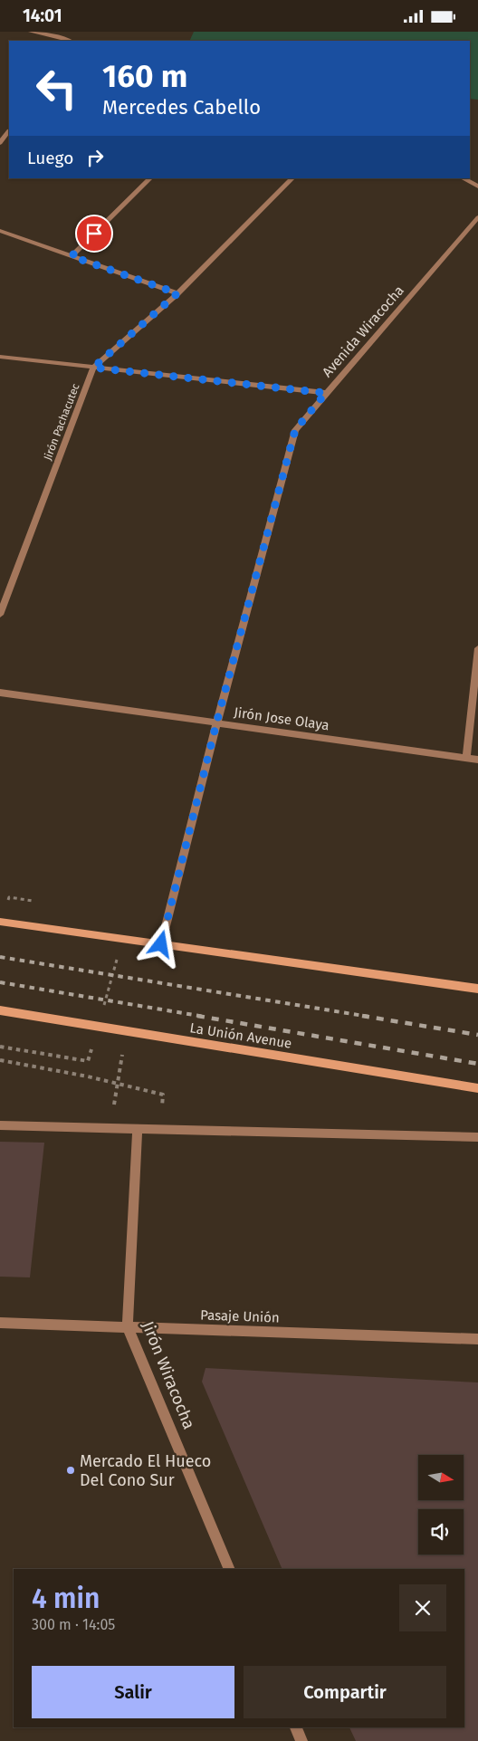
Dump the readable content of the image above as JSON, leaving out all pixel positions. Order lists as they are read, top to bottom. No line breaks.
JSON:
{"streets":{"street":["Avenida Wiracocha","Jirón Pachacutec","Jirón Jose Olaya","La Unión Avenue","Pasaje Unión","Jirón Wiracocha"]},"crossings":[["Avenida Wiracocha","Jirón Jose Olaya"],["Pasaje Unión","Jirón Wiracocha"]],"places":["Mercado El Hueco Del Cono Sur"],"north":"right","page":{"status":"14:01","turn":["160 m","Mercedes Cabello"],"then":"Luego","heading":["4 min","300 m · 14:05"],"buttons":["Salir","Compartir"]}}
